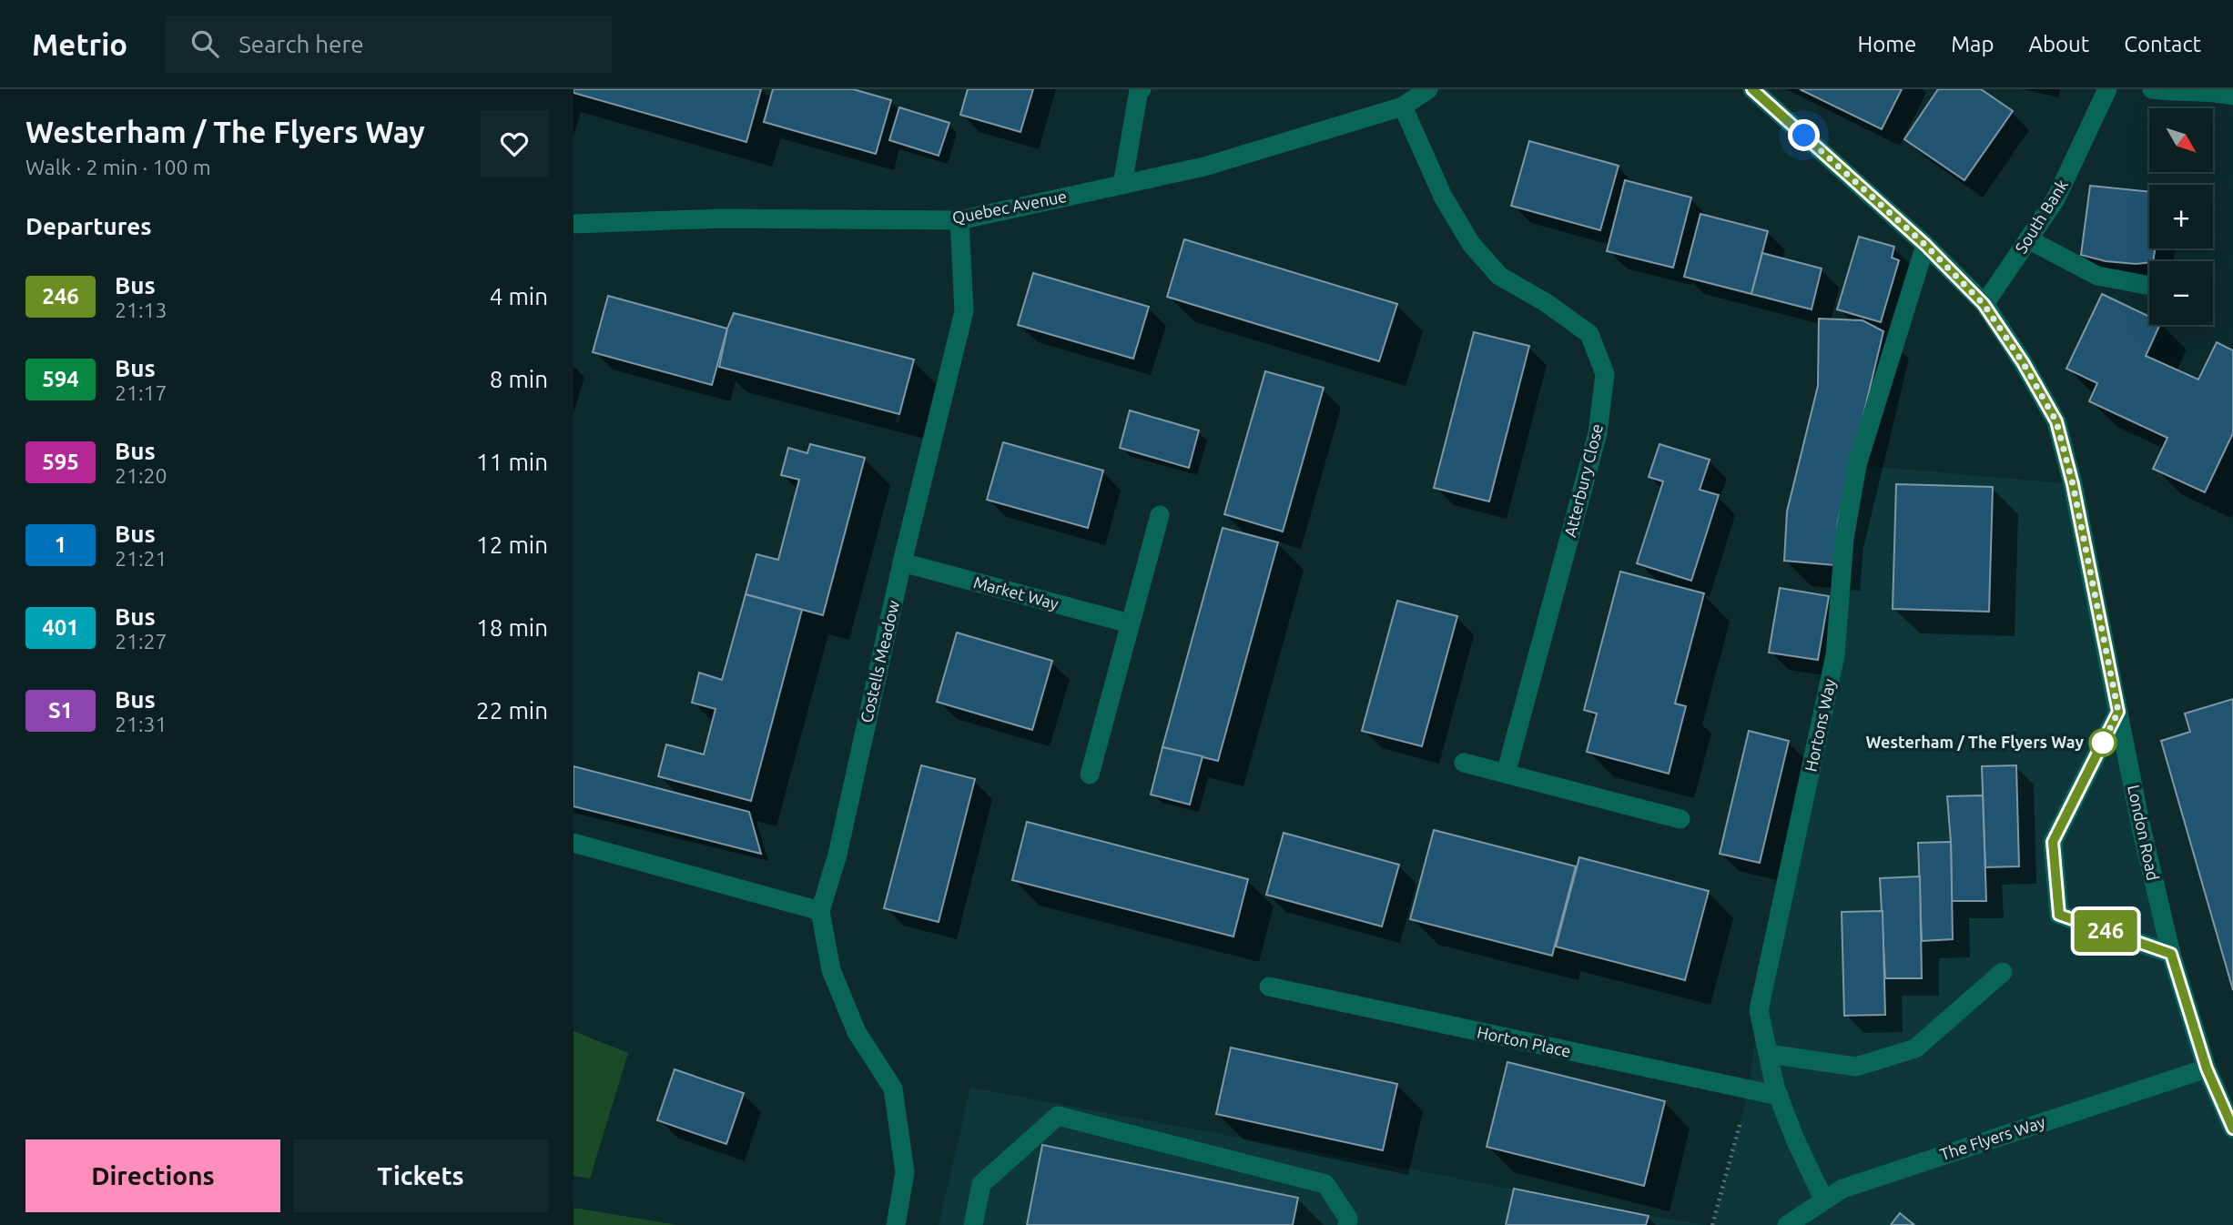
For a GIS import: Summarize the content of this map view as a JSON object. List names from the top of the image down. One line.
{"streets":{"street":["Quebec Avenue","South Bank","Atterbury Close","Market Way","Costells Meadow","Hortons Way","London Road","Horton Place","The Flyers Way"]},"crossings":[["Quebec Avenue","Atterbury Close"],["Quebec Avenue","Costells Meadow"],["South Bank","London Road"],["Market Way","Costells Meadow"],["Hortons Way","London Road"],["Hortons Way","Horton Place"],["Hortons Way","The Flyers Way"],["London Road","The Flyers Way"]],"places":["Westerham / The Flyers Way"],"lines":["bus line 246"],"north":"bottom right","page":{"header":"Metrio","search":"Search here","nav":["Home","Map","About","Contact"],"heading":[["Westerham / The Flyers Way","Walk · 2 min · 100 m"],"Departures"],"on_map":"246","map_buttons":["+","−"],"list":[{"mark":"246","name":"Bus","note":"21:13","value":"4 min"},{"mark":"594","name":"Bus","note":"21:17","value":"8 min"},{"mark":"595","name":"Bus","note":"21:20","value":"11 min"},{"mark":"1","name":"Bus","note":"21:21","value":"12 min"},{"mark":"401","name":"Bus","note":"21:27","value":"18 min"},{"mark":"S1","name":"Bus","note":"21:31","value":"22 min"}],"buttons":["Directions","Tickets"]}}
